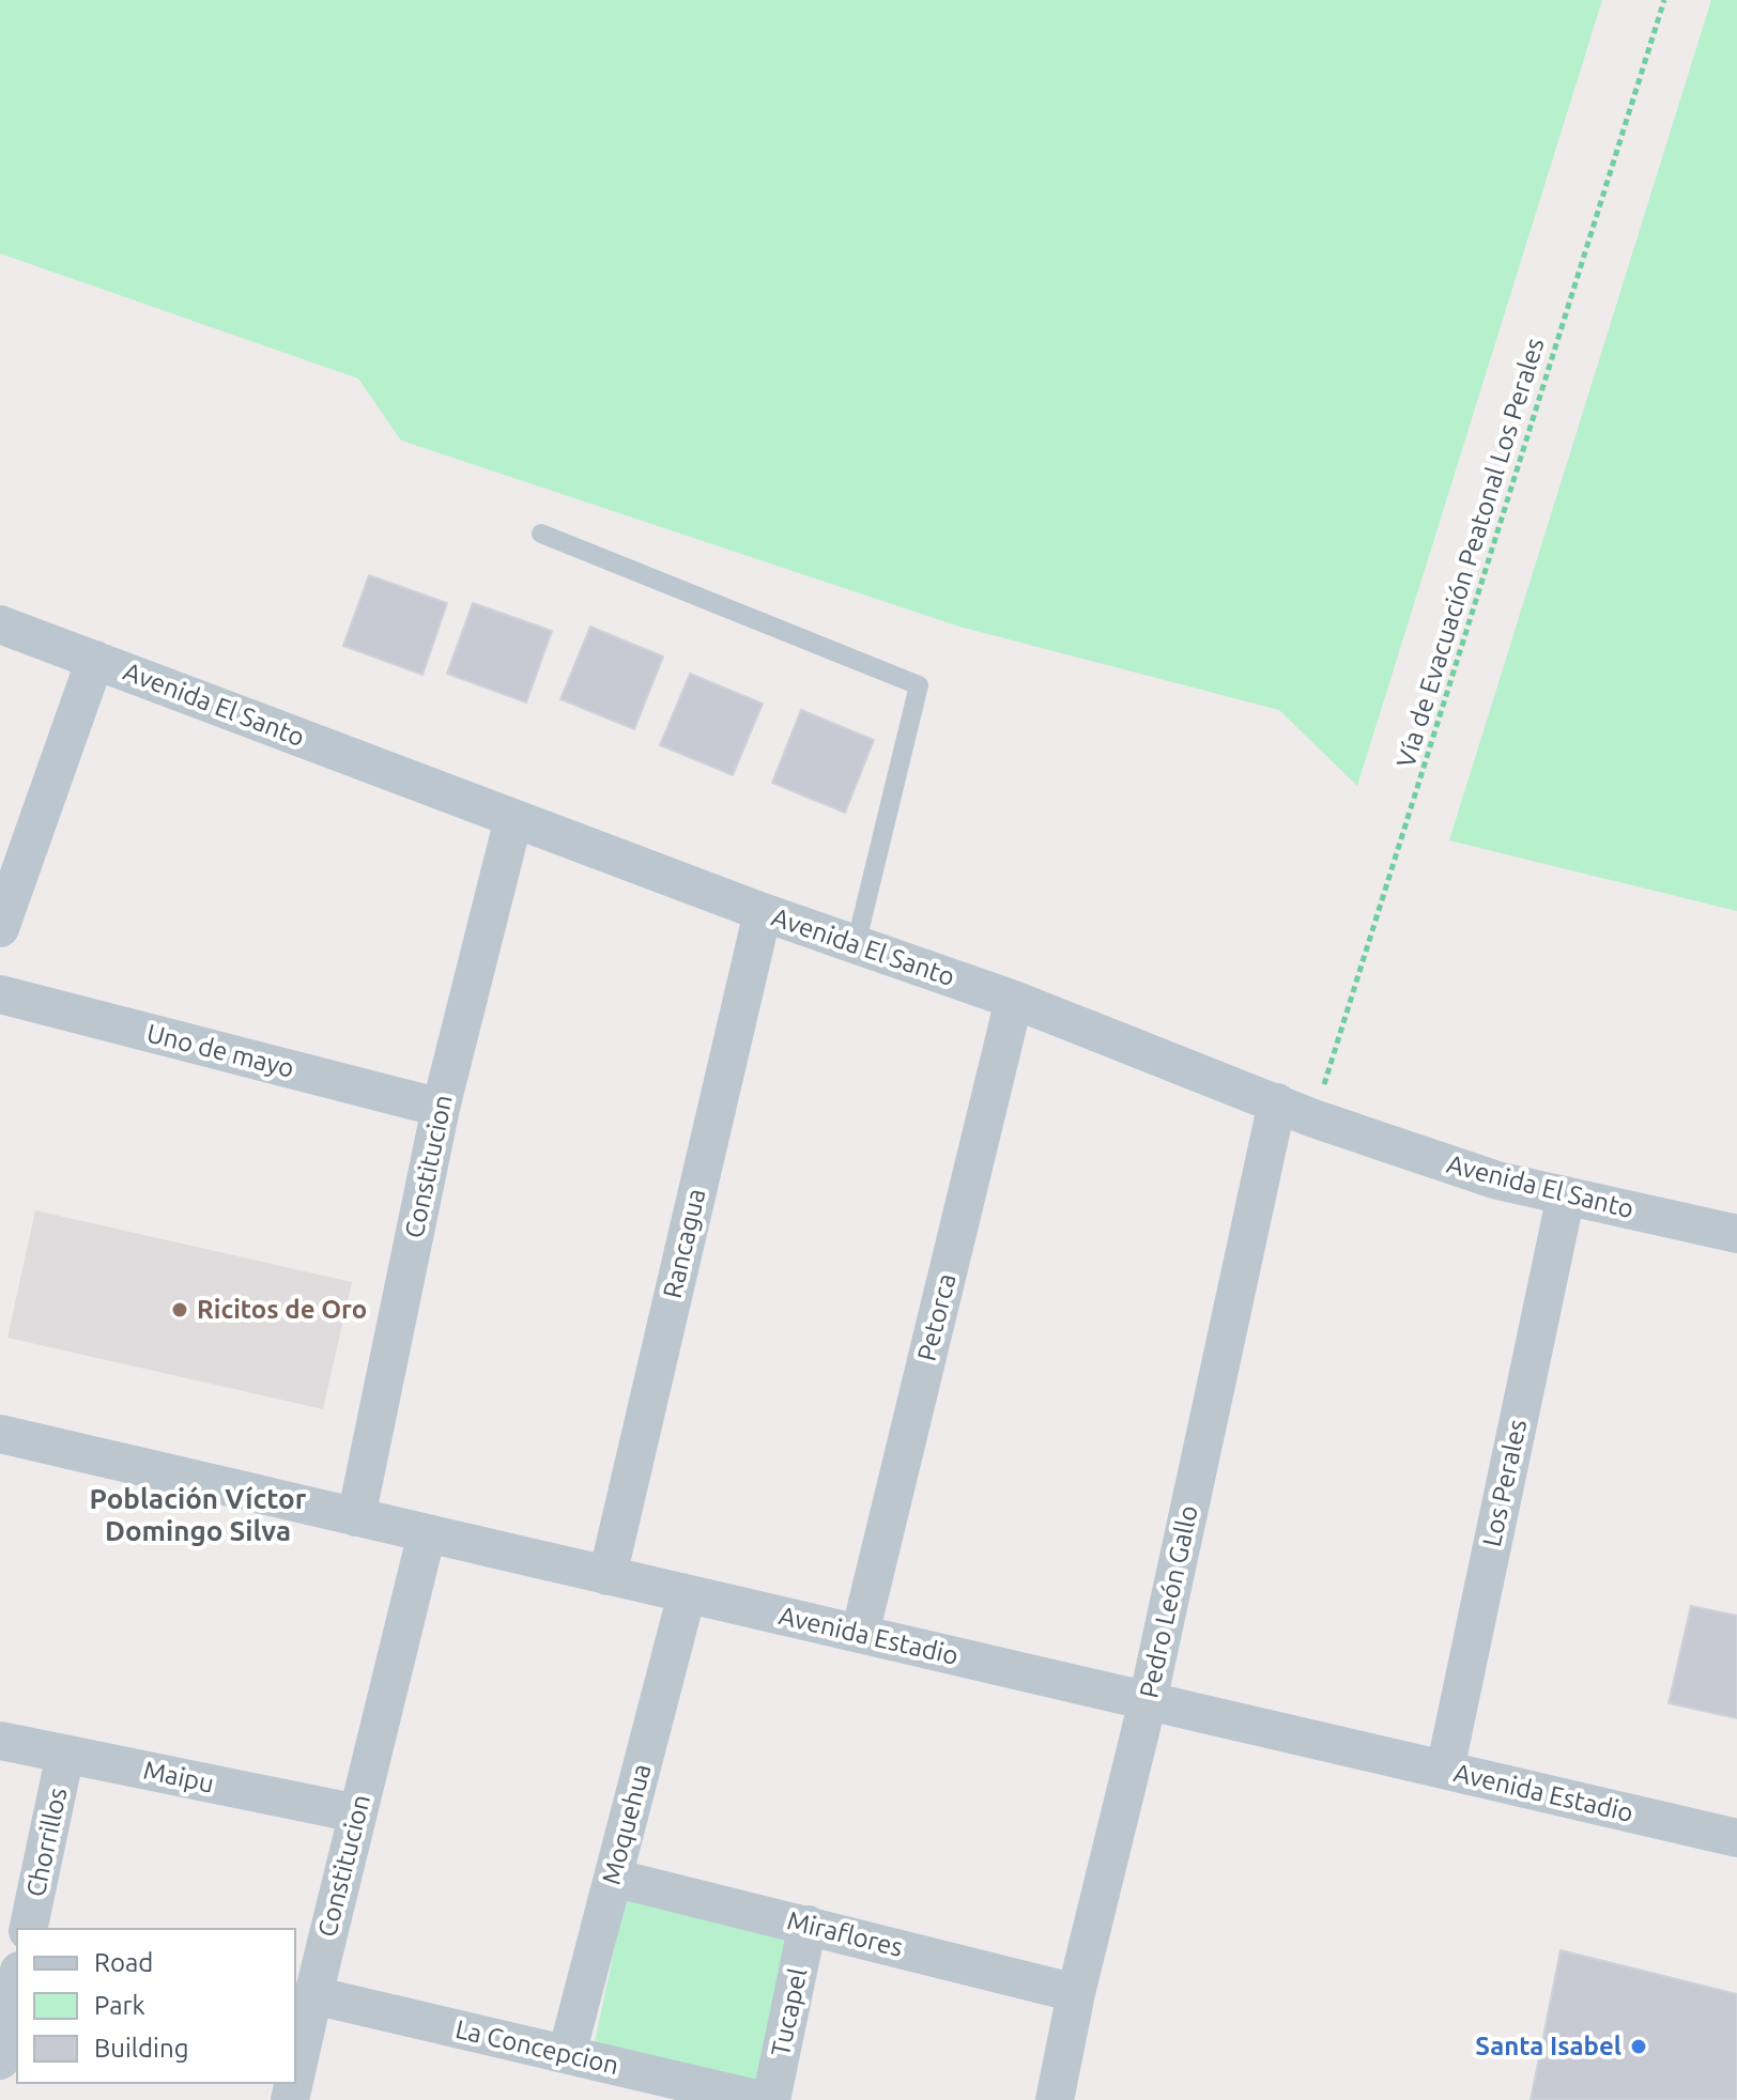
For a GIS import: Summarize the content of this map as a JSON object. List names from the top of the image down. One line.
{"streets":{"street":["Avenida El Santo","Uno de mayo","Constitucion","Rancagua","Petorca","Los Perales","Pedro León Gallo","Avenida Estadio","Maipu","Moquehua","Chorrillos","Miraflores","Tucapel","La Concepcion"],"path":["Vía de Evacuación Peatonal Los Perales"]},"crossings":[["Vía de Evacuación Peatonal Los Perales","Avenida El Santo"],["Avenida El Santo","Constitucion"],["Avenida El Santo","Rancagua"],["Avenida El Santo","Petorca"],["Avenida El Santo","Los Perales"],["Avenida El Santo","Pedro León Gallo"],["Uno de mayo","Constitucion"],["Constitucion","Avenida Estadio"],["Constitucion","Maipu"],["Constitucion","La Concepcion"],["Rancagua","Avenida Estadio"],["Petorca","Avenida Estadio"],["Los Perales","Avenida Estadio"],["Pedro León Gallo","Avenida Estadio"],["Pedro León Gallo","Miraflores"],["Avenida Estadio","Moquehua"],["Maipu","Chorrillos"],["Moquehua","Miraflores"],["Moquehua","La Concepcion"],["Miraflores","Tucapel"]],"districts":["Población Víctor Domingo Silva"],"places":["Ricitos de Oro","Santa Isabel"],"legend":["Road","Park","Building"]}
